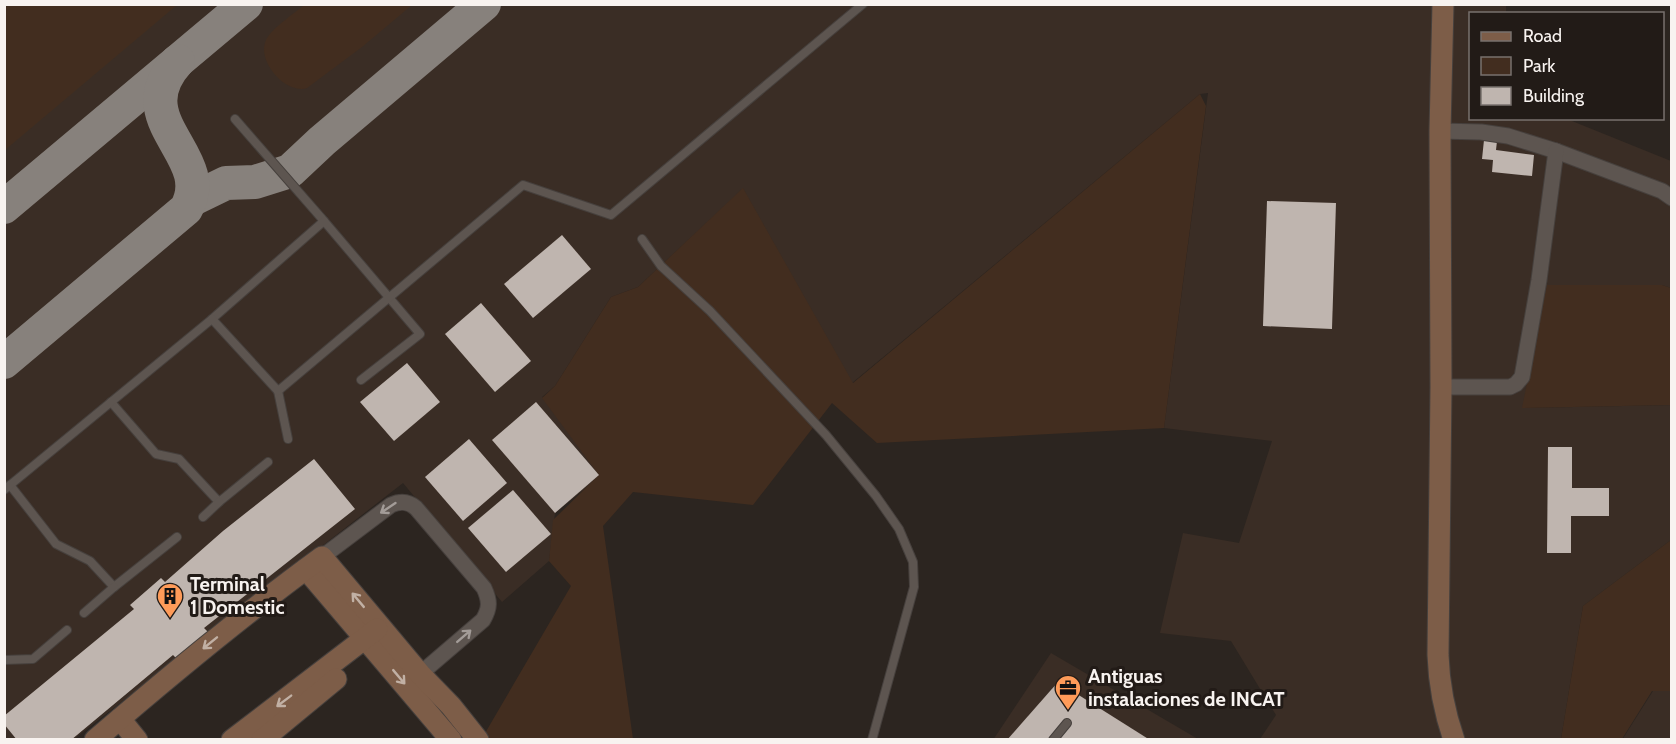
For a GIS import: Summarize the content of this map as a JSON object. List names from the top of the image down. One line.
{"places":{"building":["Terminal 1 Domestic"],"office":["Antiguas instalaciones de INCAT"]},"legend":["Road","Park","Building"]}
